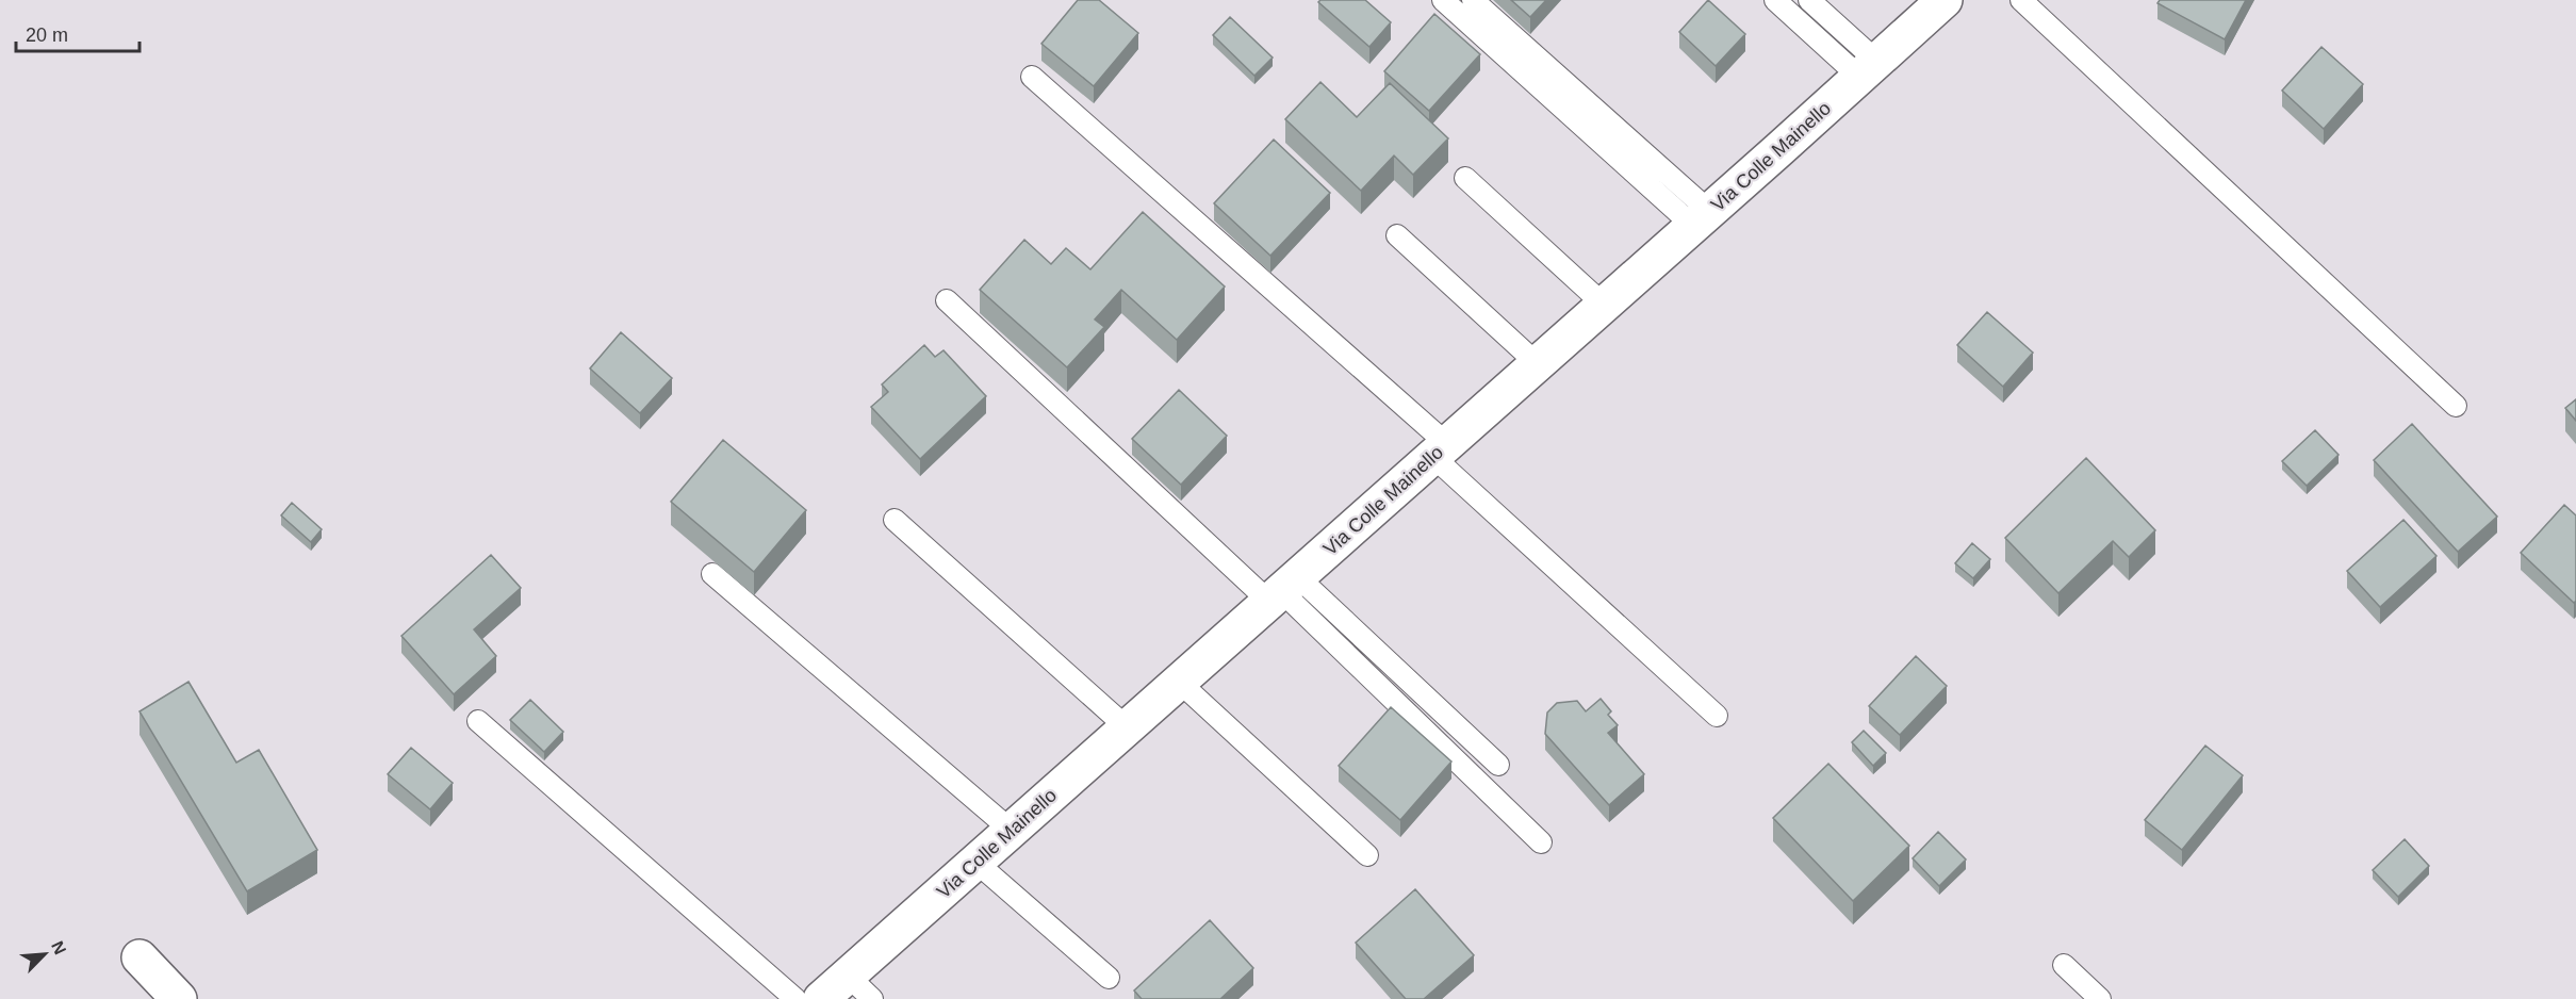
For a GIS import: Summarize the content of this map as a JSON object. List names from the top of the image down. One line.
{"streets":{"street":["Via Colle Mainello"]},"scale_bar":"20 m","north":"top right"}
